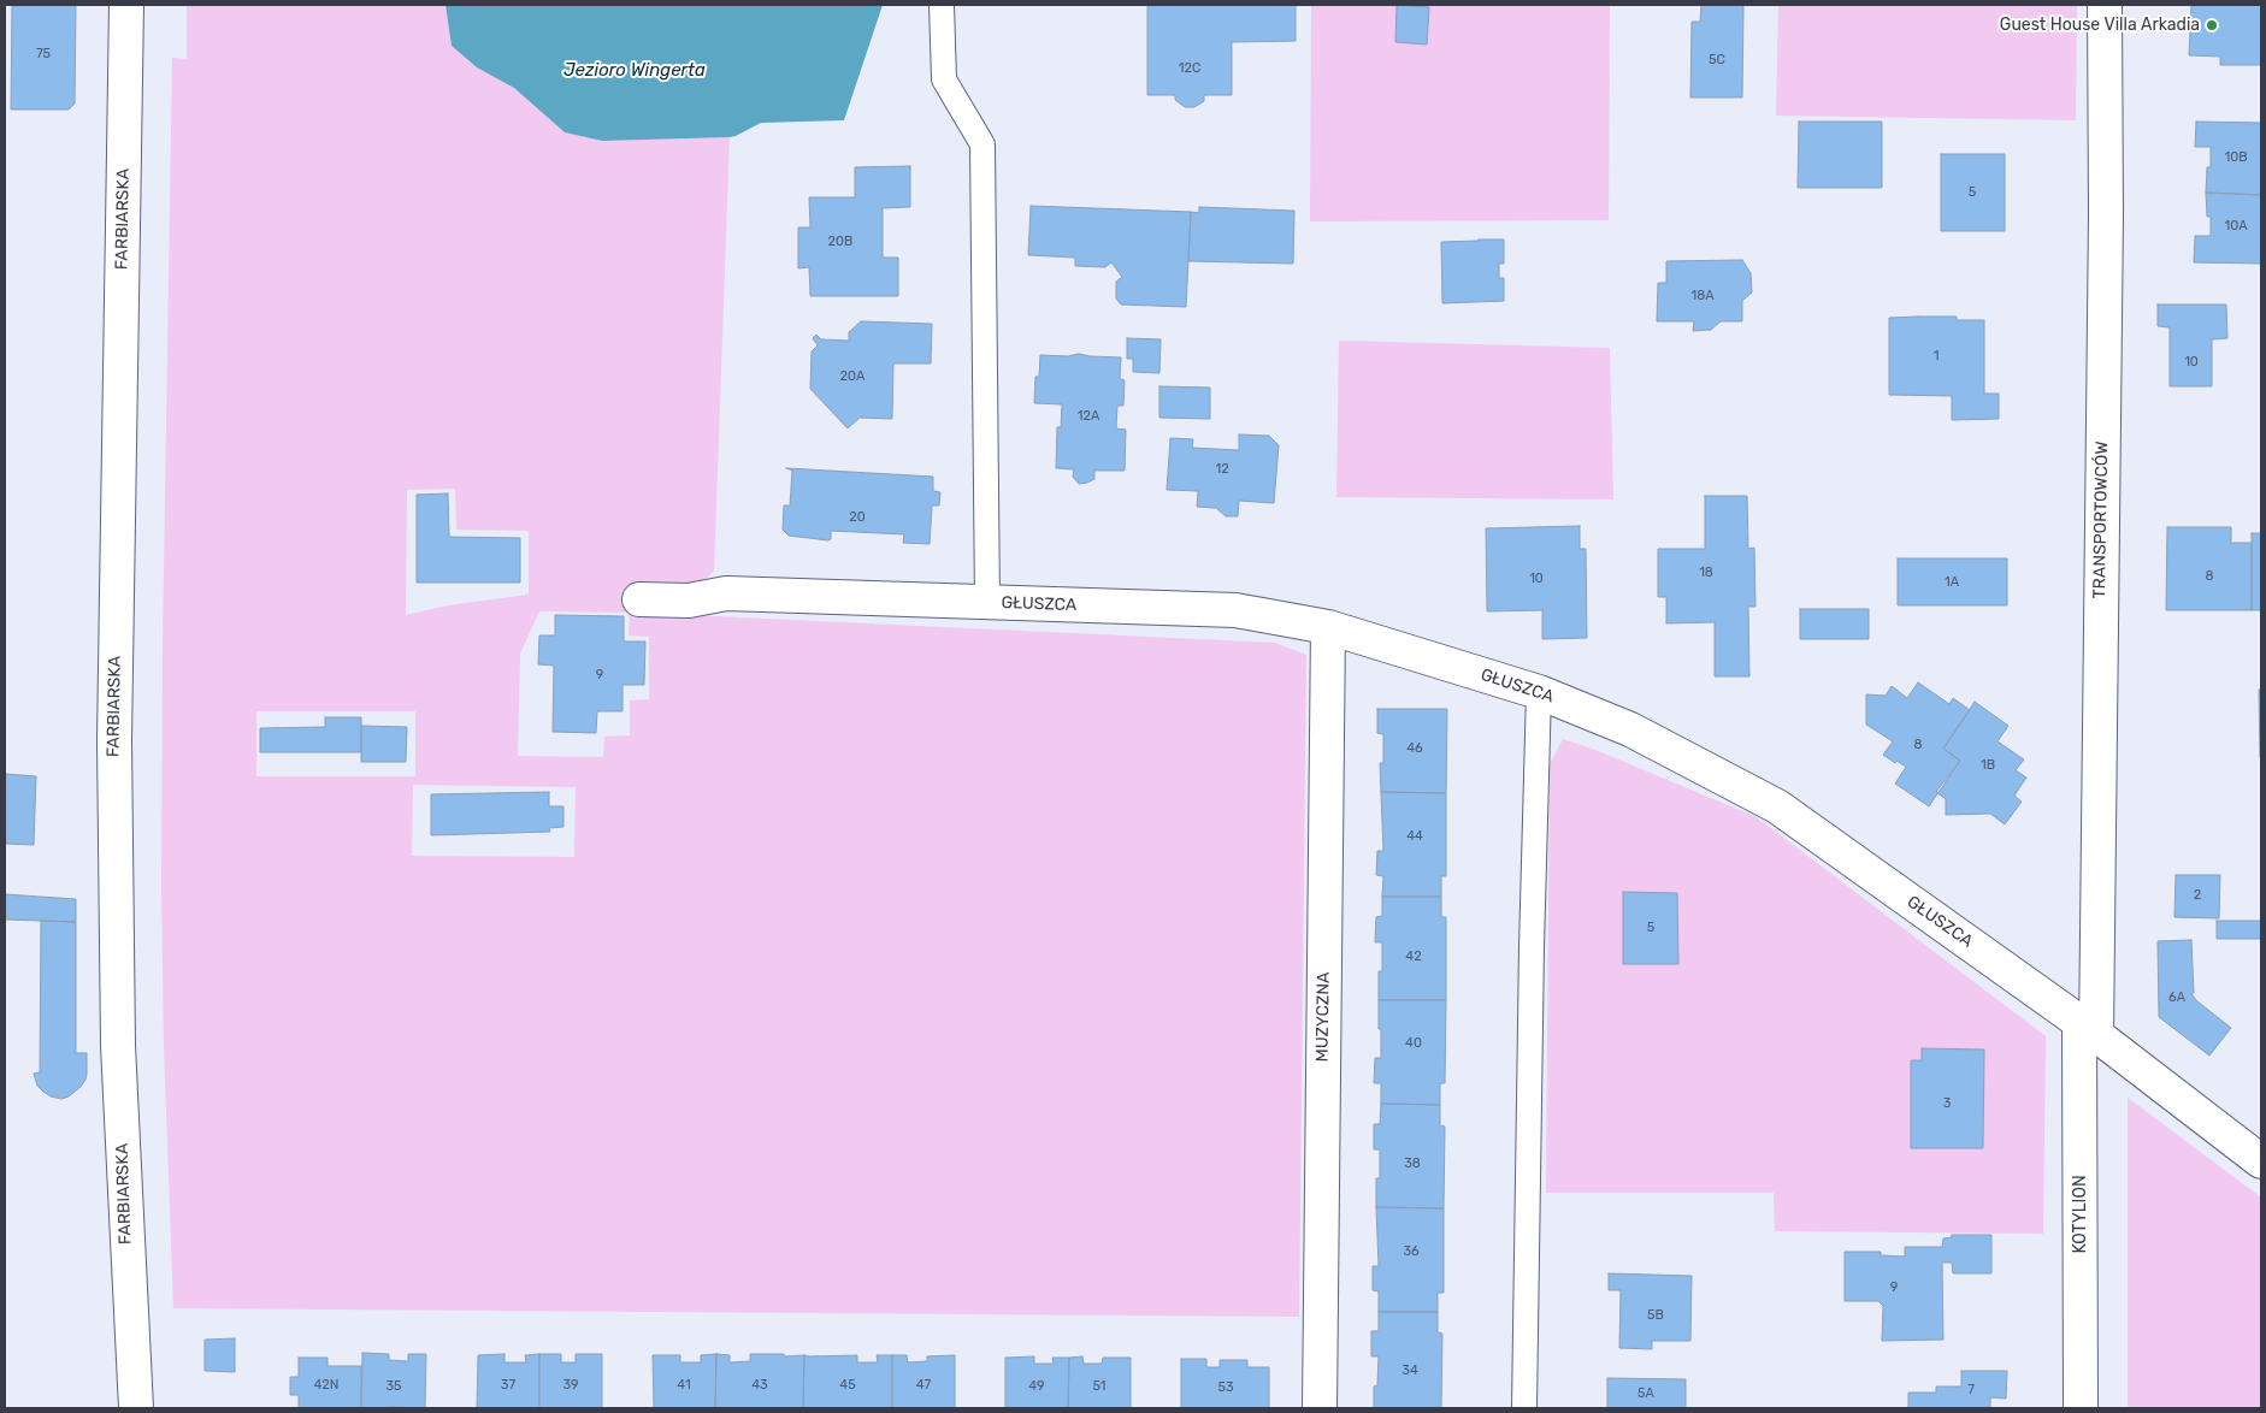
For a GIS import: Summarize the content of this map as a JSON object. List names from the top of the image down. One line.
{"streets":{"street":["FARBIARSKA","TRANSPORTOWCÓW","GŁUSZCA","MUZYCZNA","KOTYLION"]},"crossings":[["TRANSPORTOWCÓW","GŁUSZCA"],["TRANSPORTOWCÓW","KOTYLION"],["GŁUSZCA","MUZYCZNA"],["GŁUSZCA","KOTYLION"]],"water":["Jezioro Wingerta"],"places":["Guest House Villa Arkadia"],"house_numbers":["75","5C","12C","10B","5","10A","20B","18A","1","10","20A","12A","12","20","18","8","10","1A","9","8","46","1B","44","2","5","42","6A","40","3","38","36","9","5B","34","42N","37","39","41","43","45","47","35","49","51","53","7","5A"]}
